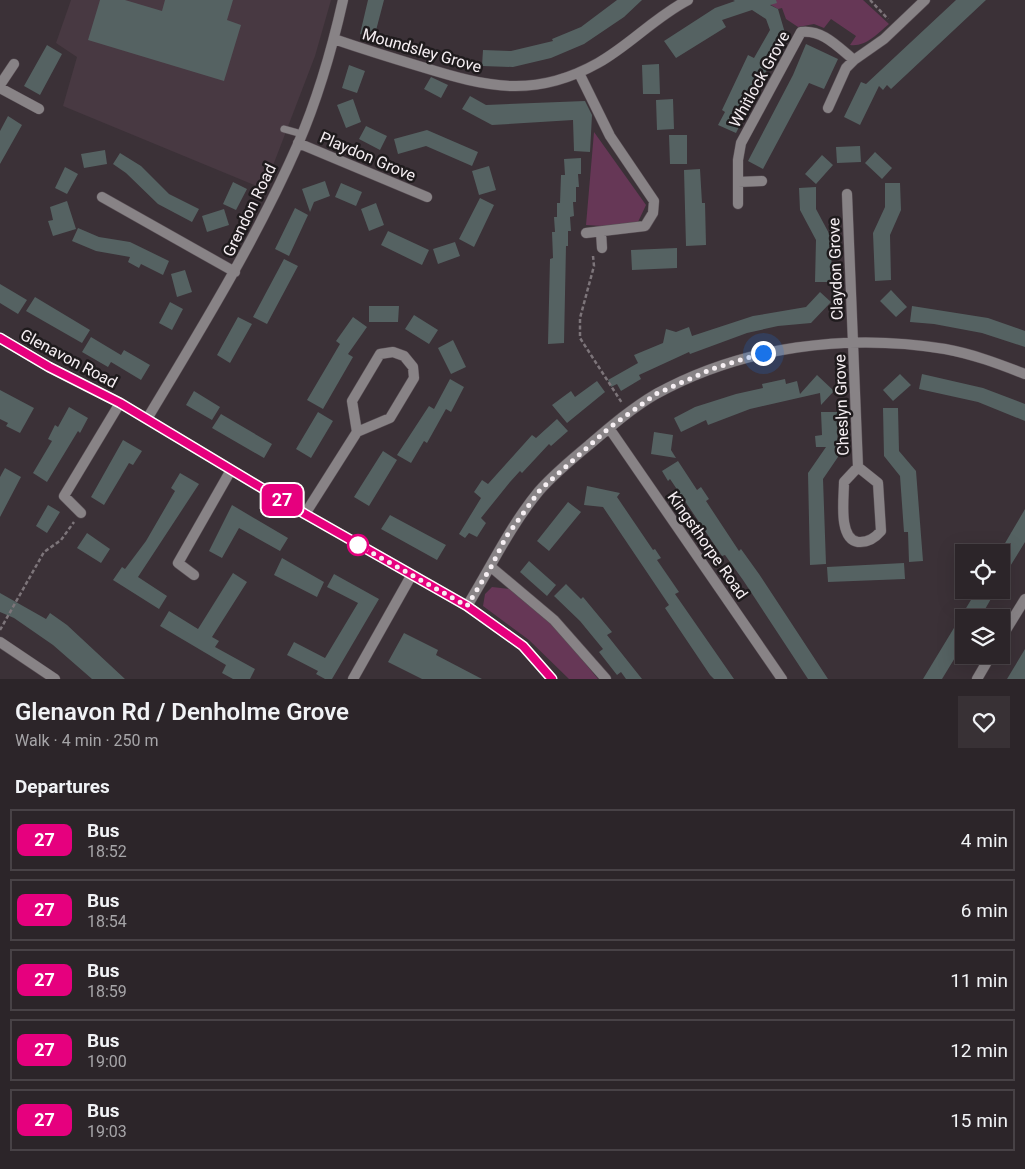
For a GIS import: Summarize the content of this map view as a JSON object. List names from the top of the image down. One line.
{"streets":{"street":["Moundsley Grove","Whitlock Grove","Playdon Grove","Grendon Road","Claydon Grove","Glenavon Road","Cheslyn Grove","Kingsthorpe Road"]},"crossings":[["Moundsley Grove","Grendon Road"],["Playdon Grove","Grendon Road"],["Grendon Road","Glenavon Road"],["Claydon Grove","Cheslyn Grove"]],"lines":["bus line 27"],"page":{"on_map":"27","heading":[["Glenavon Rd / Denholme Grove","Walk · 4 min · 250 m"],"Departures"],"list":[{"mark":"27","name":"Bus","note":"18:52","value":"4 min"},{"mark":"27","name":"Bus","note":"18:54","value":"6 min"},{"mark":"27","name":"Bus","note":"18:59","value":"11 min"},{"mark":"27","name":"Bus","note":"19:00","value":"12 min"},{"mark":"27","name":"Bus","note":"19:03","value":"15 min"}]}}
